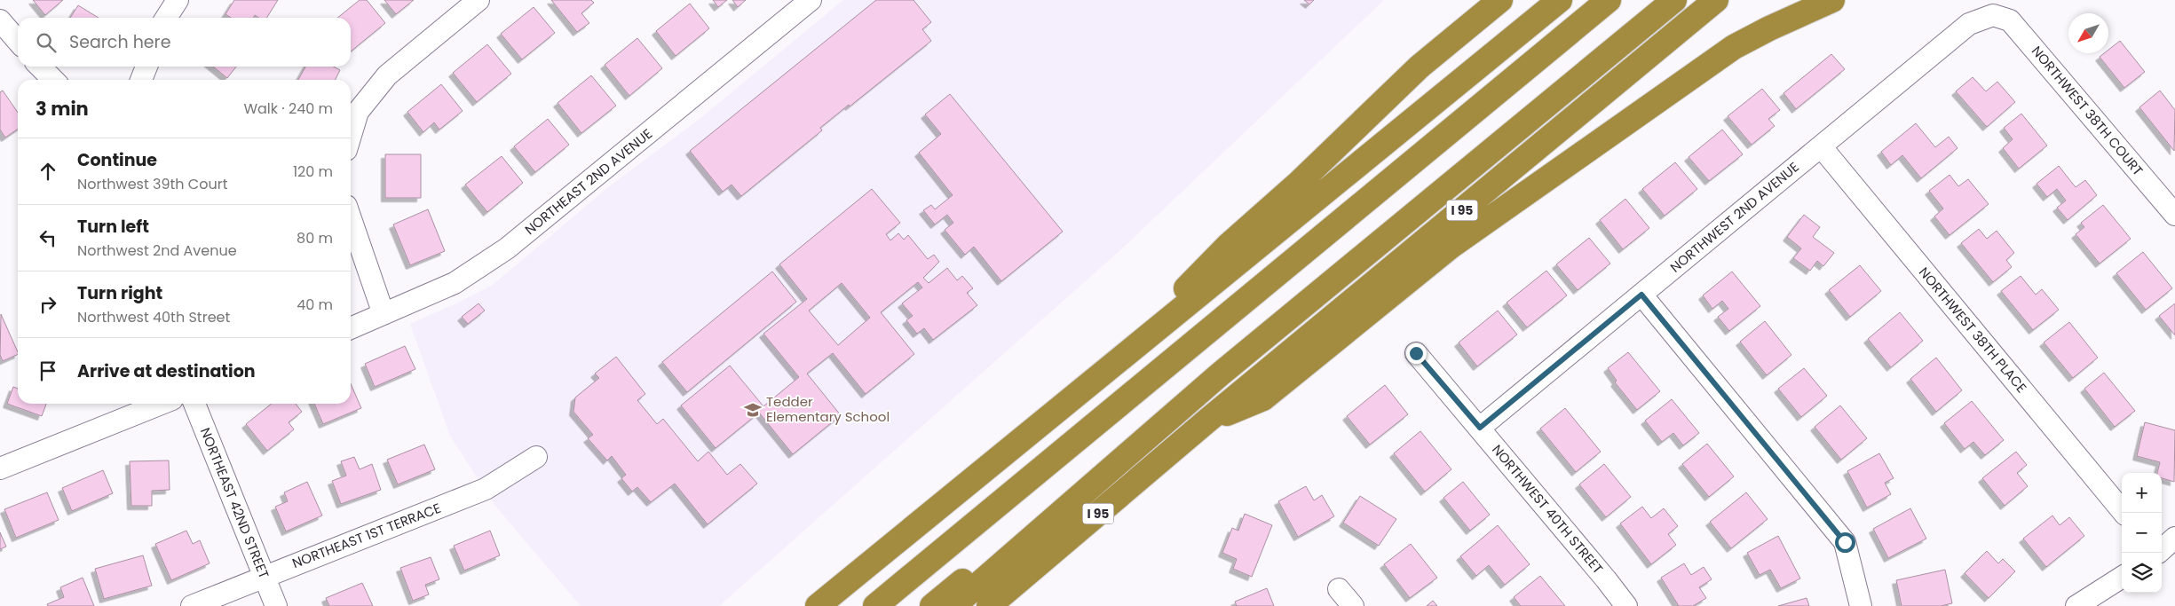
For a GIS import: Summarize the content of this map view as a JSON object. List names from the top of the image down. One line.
{"streets":{"highway":["I 95"],"street":["NORTHWEST 38TH COURT","NORTHEAST 2ND AVENUE","NORTHWEST 2ND AVENUE","NORTHWEST 38TH PLACE","NORTHEAST 42ND STREET","NORTHWEST 40TH STREET","NORTHEAST 1ST TERRACE"]},"crossings":[["NORTHWEST 38TH COURT","NORTHWEST 2ND AVENUE"],["NORTHWEST 2ND AVENUE","NORTHWEST 38TH PLACE"],["NORTHWEST 2ND AVENUE","NORTHWEST 40TH STREET"],["NORTHEAST 42ND STREET","NORTHEAST 1ST TERRACE"]],"places":{"school or university":["Tedder Elementary School"]},"north":"bottom left","page":{"search":"Search here","heading":["3 min","Walk · 240 m"],"list":[["Continue","Northwest 39th Court","120 m"],["Turn left","Northwest 2nd Avenue","80 m"],["Turn right","Northwest 40th Street","40 m"],"Arrive at destination"],"map_buttons":["+","−"]}}
